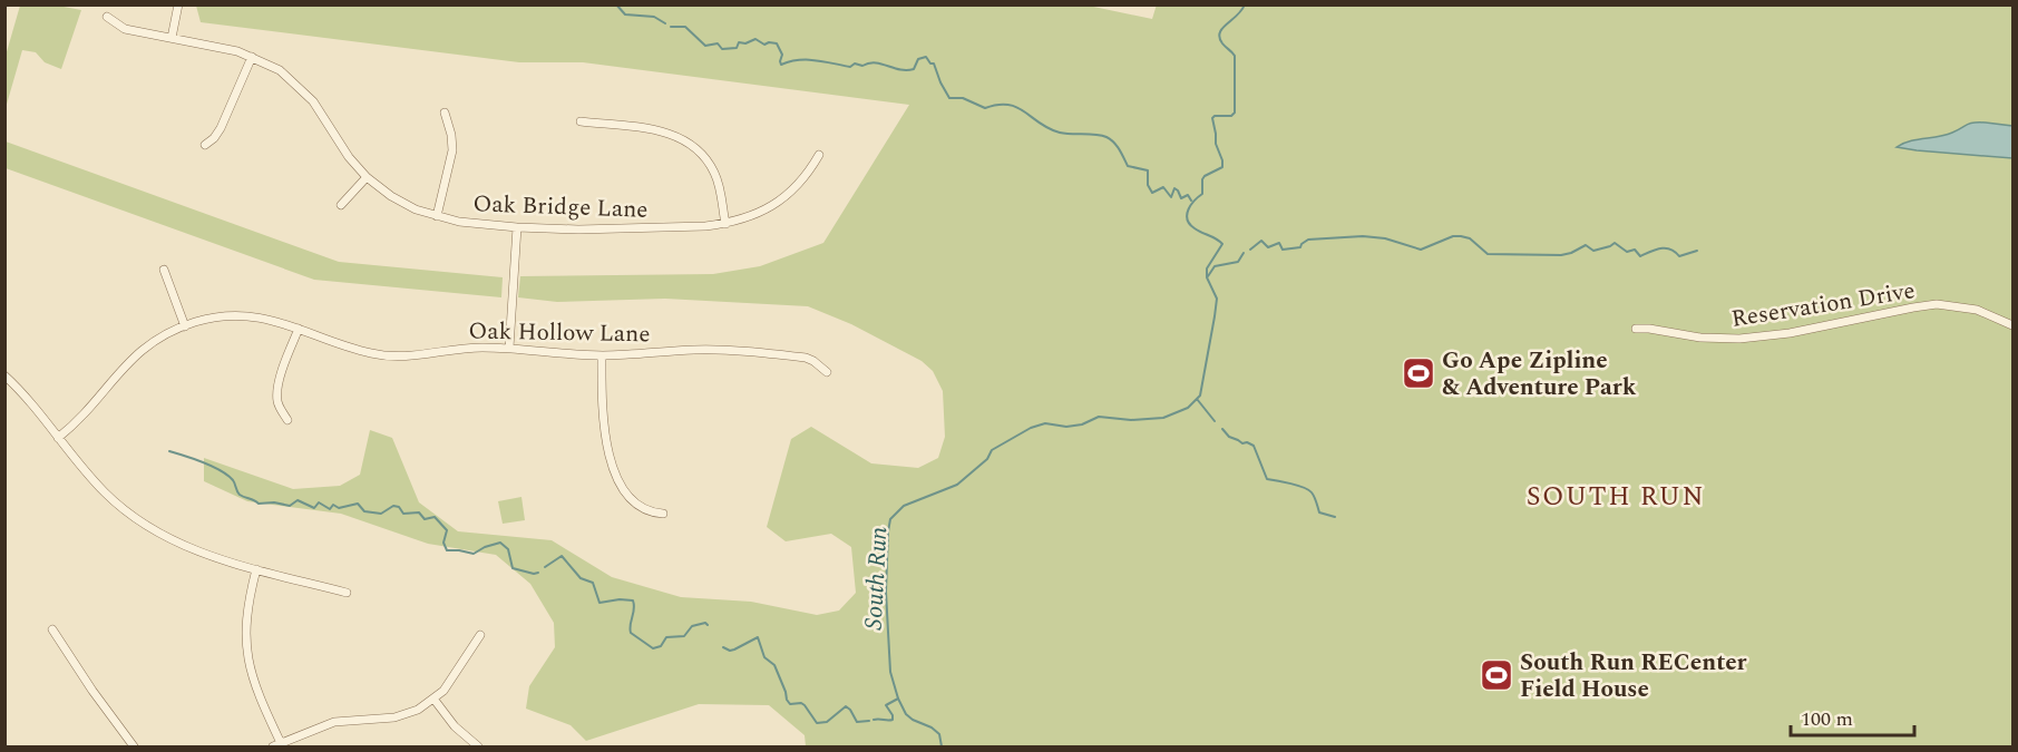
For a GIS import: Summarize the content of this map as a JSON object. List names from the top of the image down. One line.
{"streets":{"street":["Oak Bridge Lane","Reservation Drive","Oak Hollow Lane"]},"districts":["SOUTH RUN"],"water":["South Run"],"places":{"sports":["Go Ape Zipline & Adventure Park","South Run RECenter Field House"]},"scale_bar":"100 m"}
